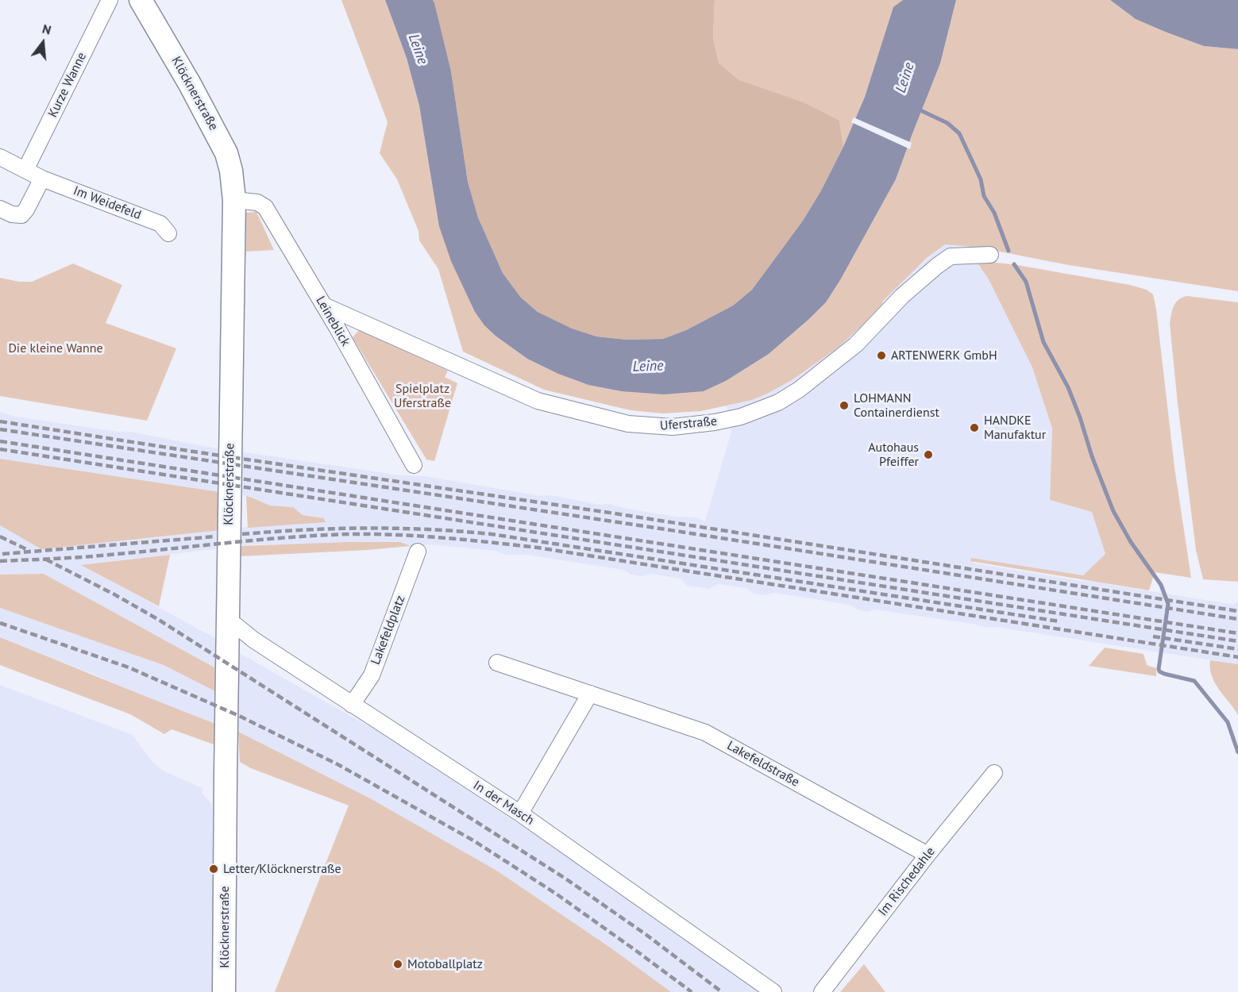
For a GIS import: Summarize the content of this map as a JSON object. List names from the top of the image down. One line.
{"streets":{"main road":["Klöcknerstraße"],"street":["Kurze Wanne","Im Weidefeld","Leineblick","Uferstraße","Lakefeldplatz","Lakefeldstraße","In der Masch","Im Rischedahle"]},"crossings":[["Kurze Wanne","Im Weidefeld"],["Klöcknerstraße","Leineblick"],["Klöcknerstraße","In der Masch"],["Leineblick","Uferstraße"],["Lakefeldplatz","In der Masch"],["Lakefeldstraße","Im Rischedahle"]],"water":["Leine"],"parks":["Die kleine Wanne","Spielplatz Uferstraße"],"places":["ARTENWERK GmbH","LOHMANN Containerdienst","HANDKE Manufaktur","Autohaus Pfeiffer","Letter/Klöcknerstraße","Motoballplatz"],"north":"top"}
